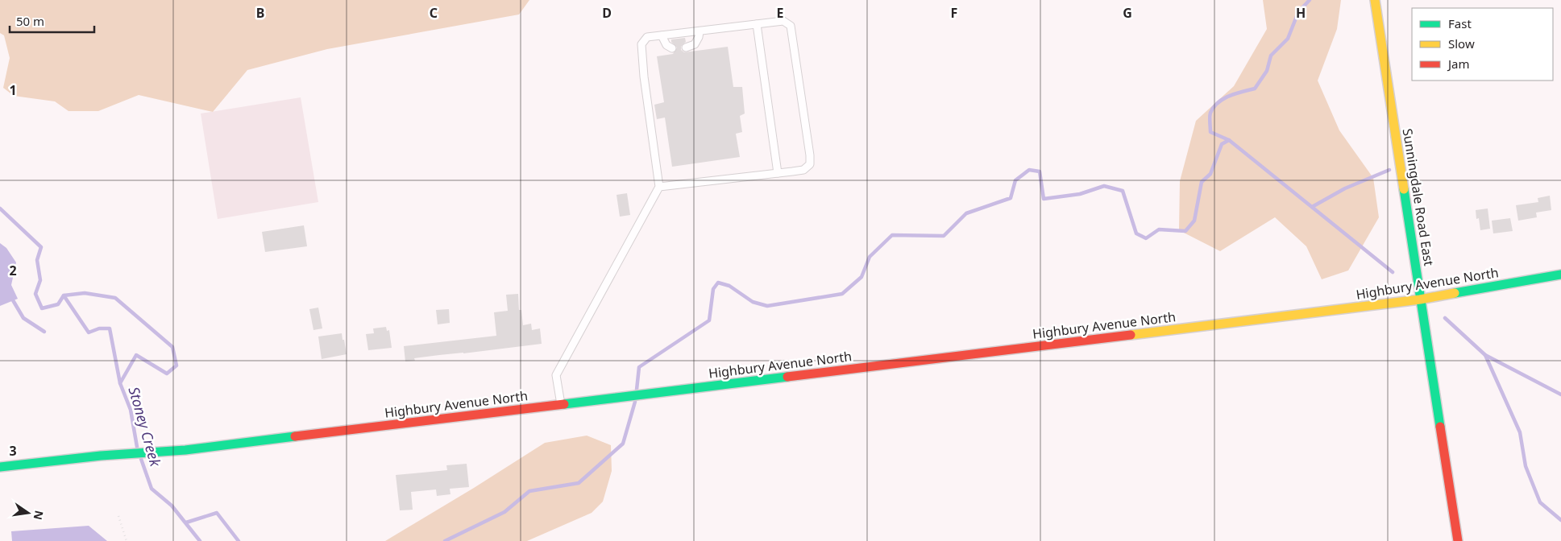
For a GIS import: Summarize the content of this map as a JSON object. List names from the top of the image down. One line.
{"streets":{"main road":["Sunningdale Road East","Highbury Avenue North"]},"crossings":[["Sunningdale Road East","Highbury Avenue North"]],"water":["Stoney Creek"],"legend":["Fast","Slow","Jam"],"scale_bar":"50 m","north":"right","grid":{"columns":["B","C","D","E","F","G","H"],"rows":["1","2","3"]}}
